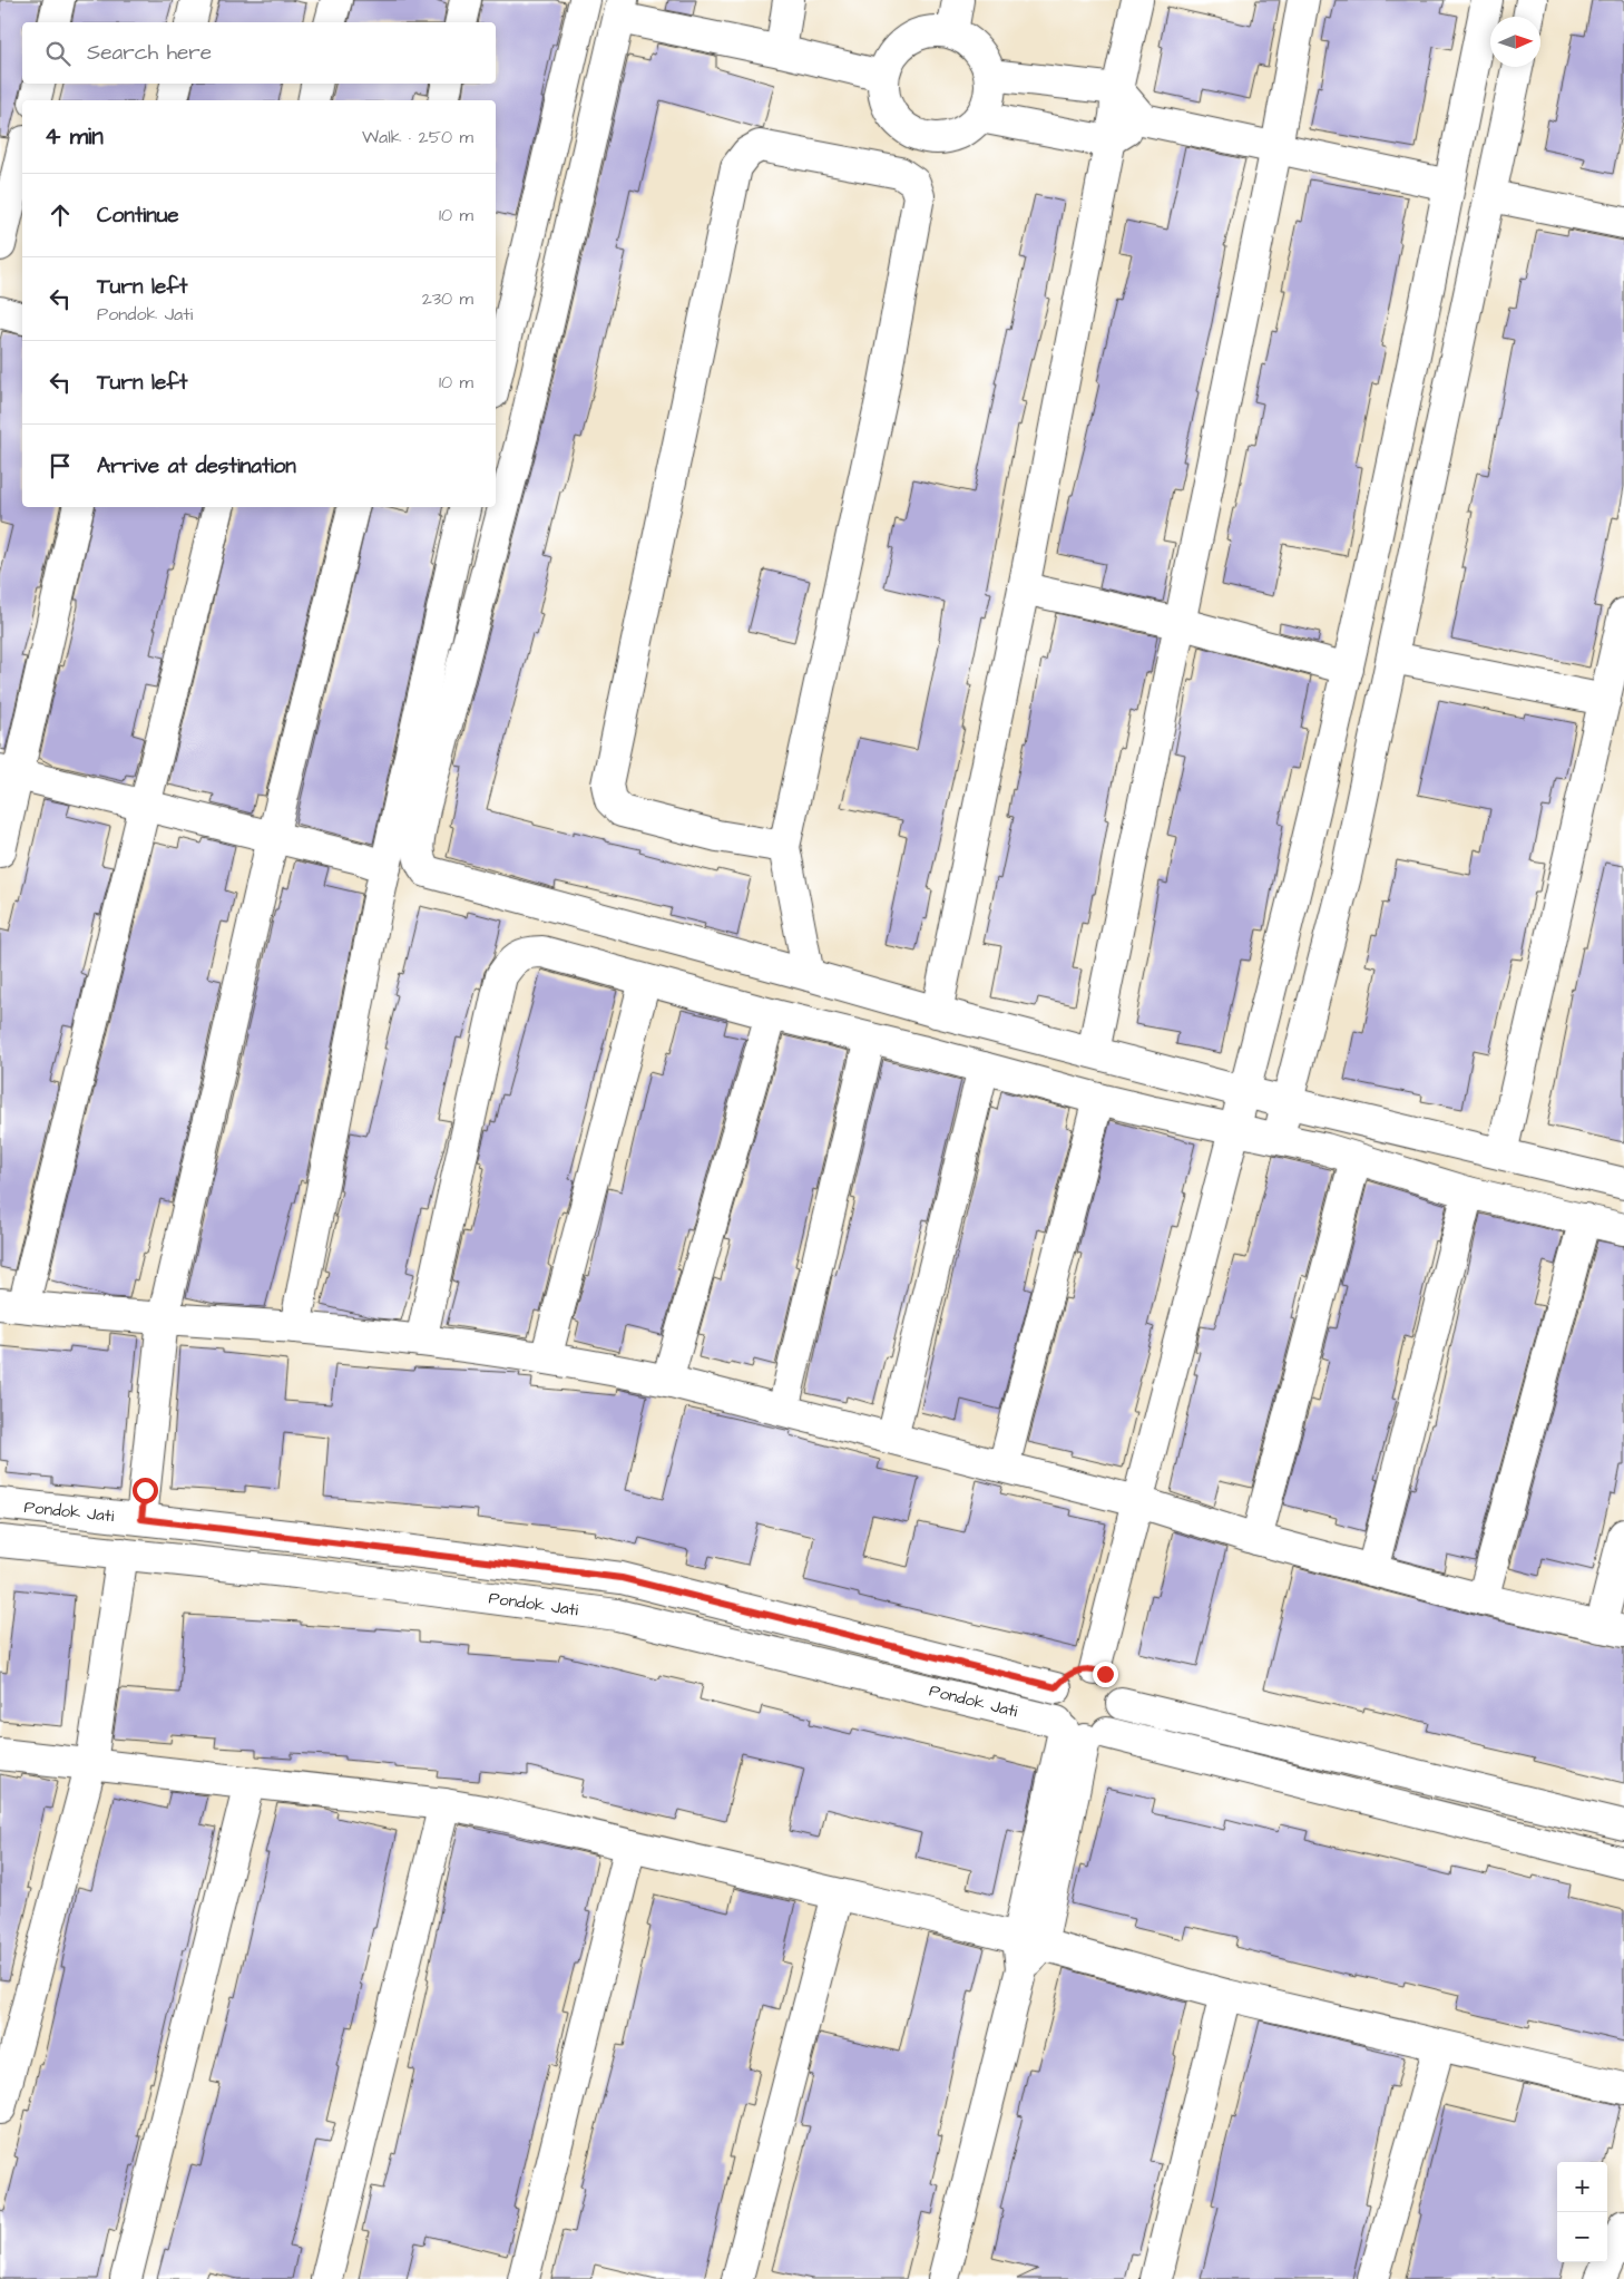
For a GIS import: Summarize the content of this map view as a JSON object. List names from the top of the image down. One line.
{"streets":{"street":["Pondok Jati"]},"north":"right","page":{"search":"Search here","heading":["4 min","Walk · 250 m"],"list":[["Continue","10 m"],["Turn left","Pondok Jati","230 m"],["Turn left","10 m"],"Arrive at destination"],"map_buttons":["+","−"]}}
